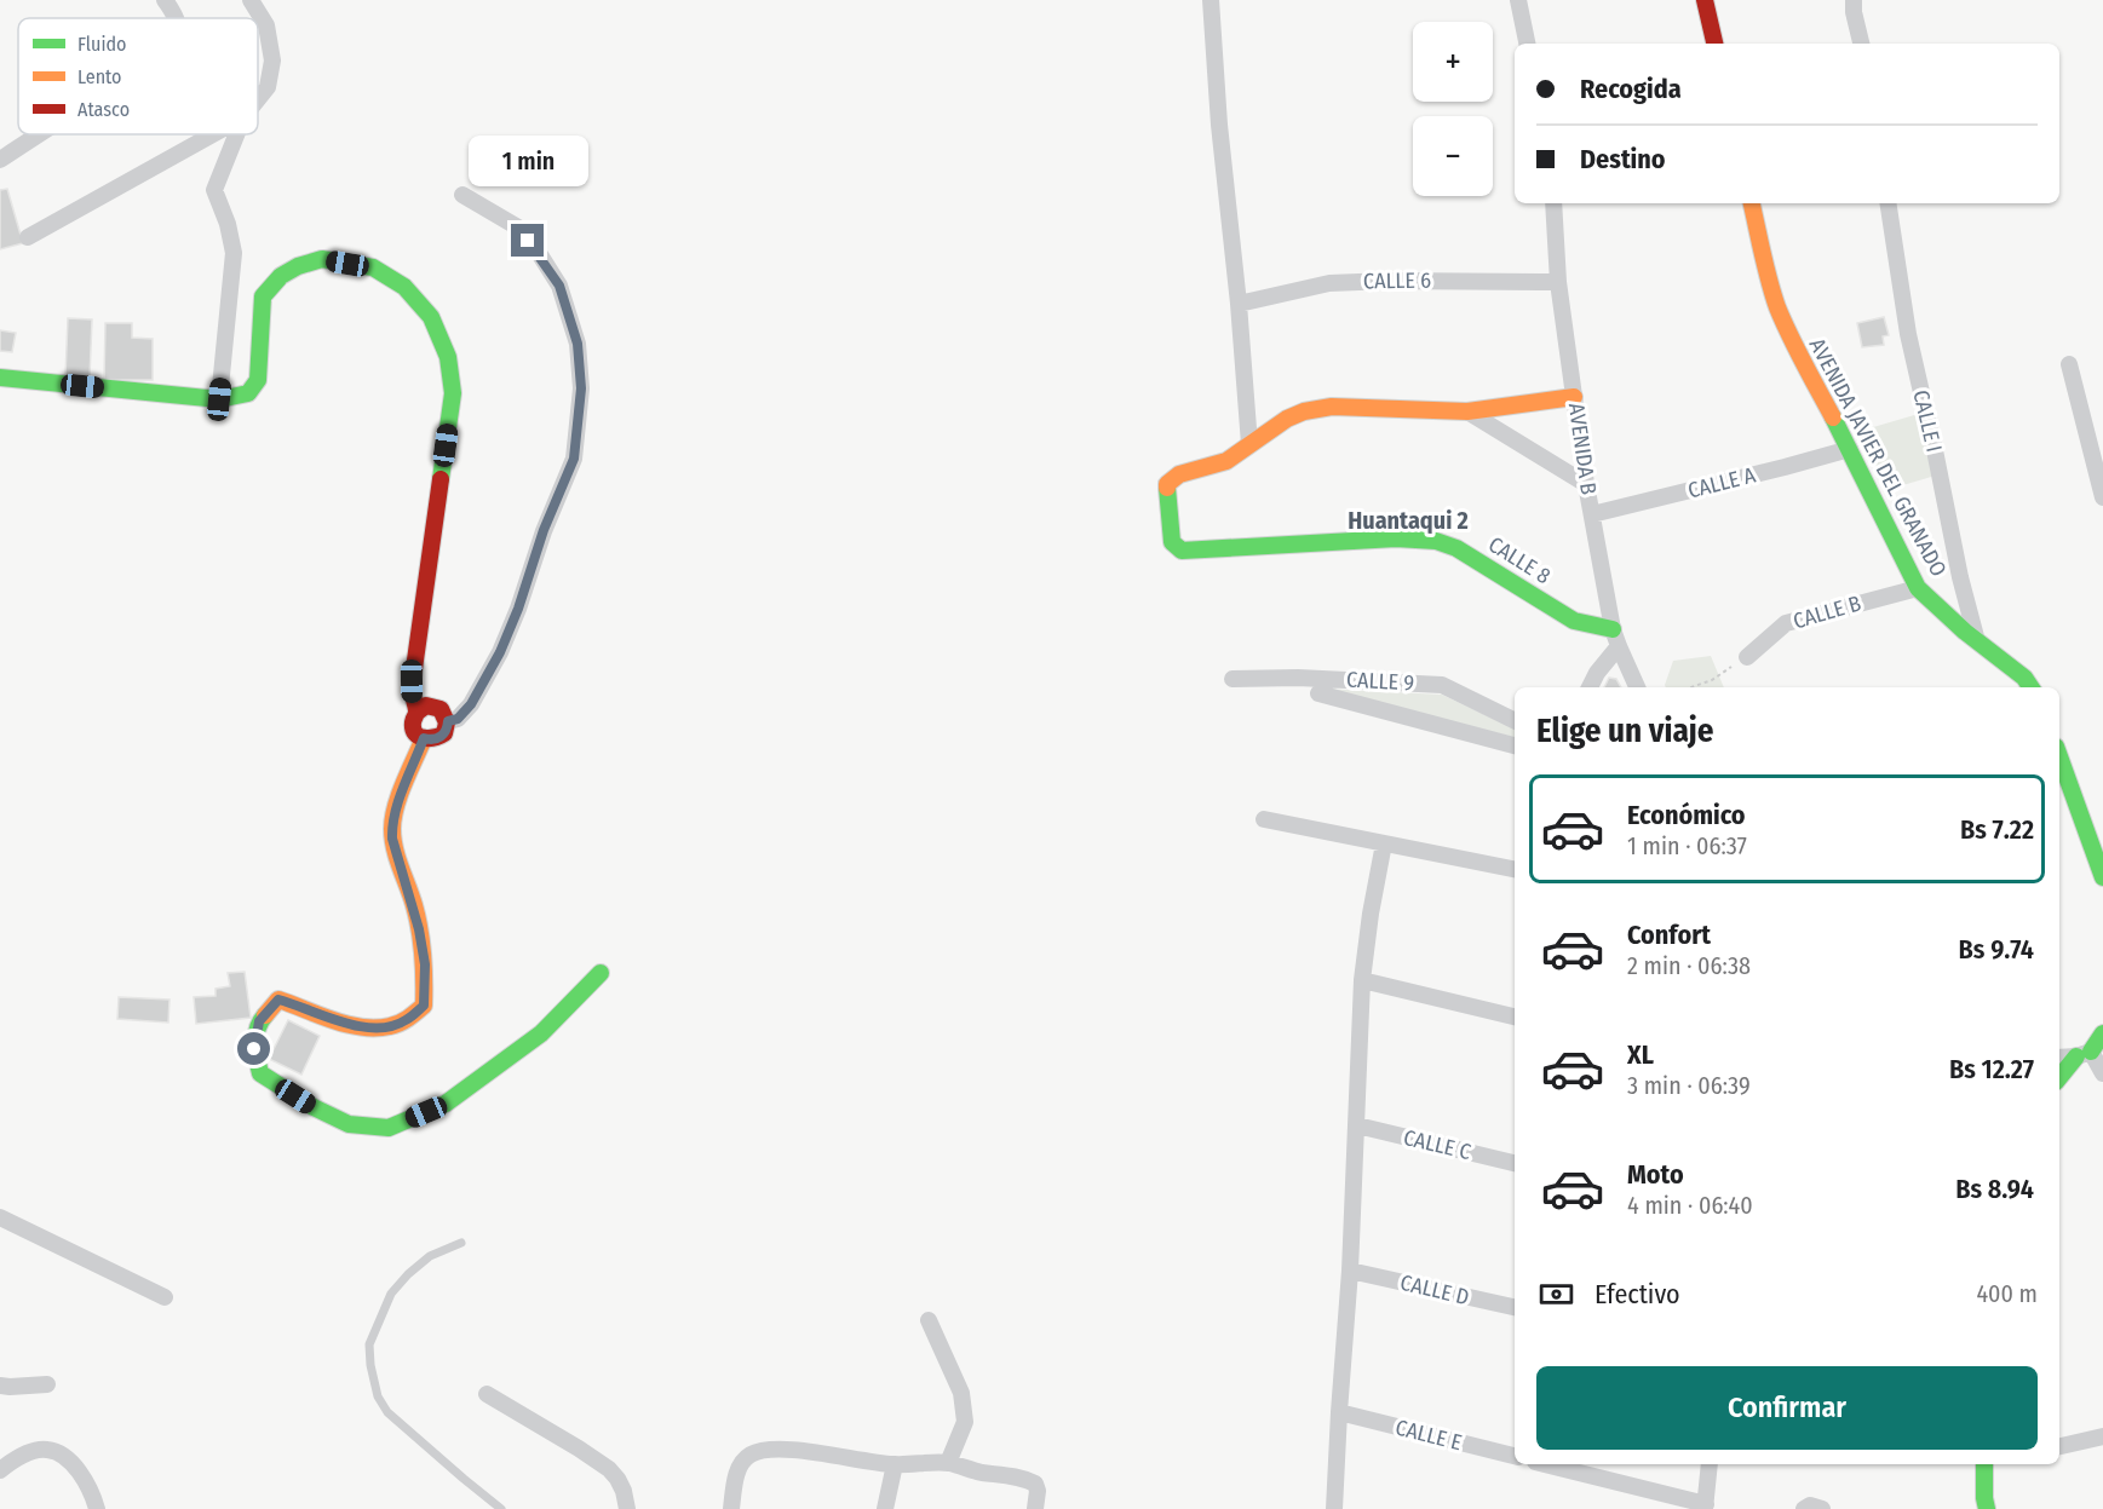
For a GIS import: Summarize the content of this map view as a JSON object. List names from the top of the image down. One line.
{"streets":{"street":["CALLE 6","CALLE I","AVENIDA B","AVENIDA JAVIER DEL GRANADO","CALLE A","CALLE 8","CALLE B","CALLE 9","CALLE C","CALLE D","CALLE E"]},"crossings":[["CALLE 6","AVENIDA B"],["CALLE I","AVENIDA JAVIER DEL GRANADO"],["AVENIDA B","CALLE A"],["AVENIDA B","CALLE 8"],["AVENIDA JAVIER DEL GRANADO","CALLE A"],["AVENIDA JAVIER DEL GRANADO","CALLE B"]],"districts":["Huantaqui 2"],"legend":["Fluido","Lento","Atasco"],"page":{"map_buttons":["+","−"],"banner":["Recogida","Destino"],"bubble":"1 min","heading":"Elige un viaje","list":[{"name":"Económico","note":"1 min · 06:37","value":"Bs 7.22"},{"name":"Confort","note":"2 min · 06:38","value":"Bs 9.74"},{"name":"XL","note":"3 min · 06:39","value":"Bs 12.27"},{"name":"Moto","note":"4 min · 06:40","value":"Bs 8.94"}],"pay":["Efectivo","400 m"],"buttons":"Confirmar"}}
